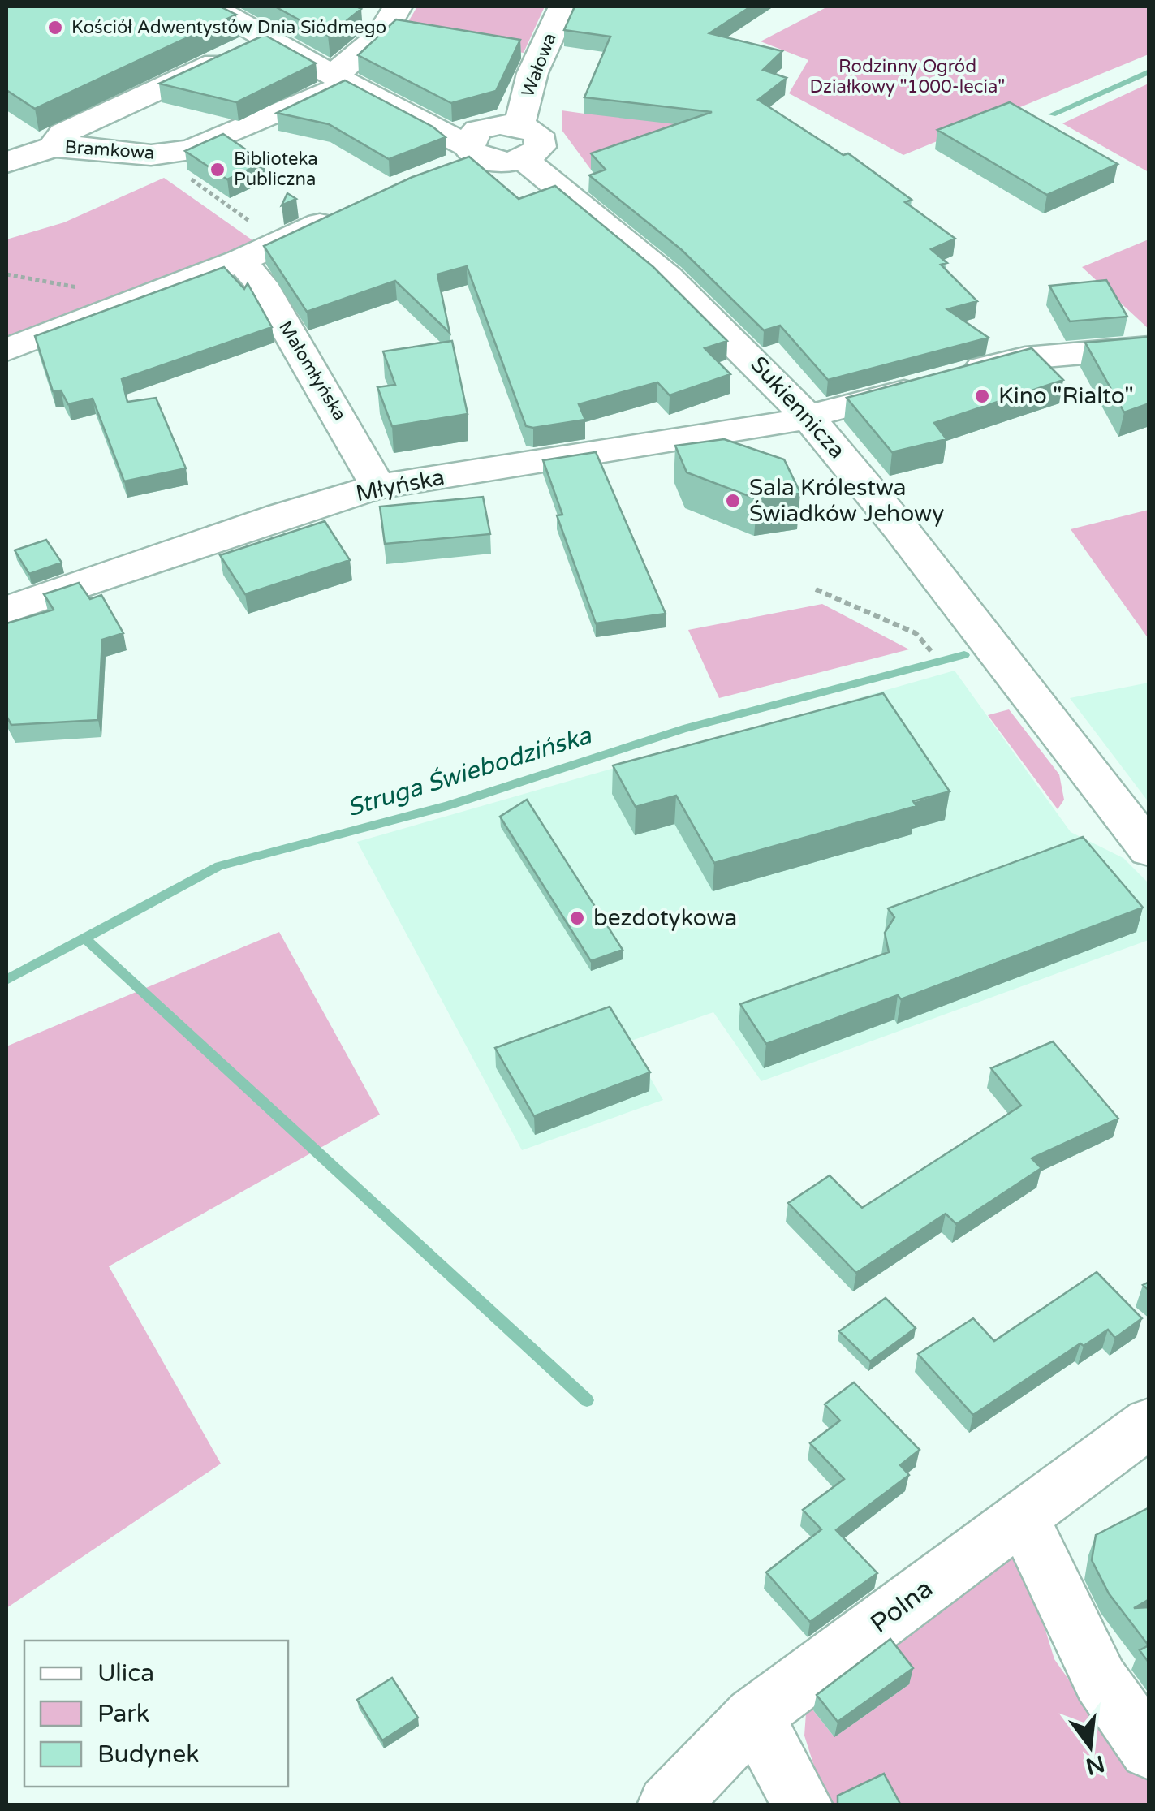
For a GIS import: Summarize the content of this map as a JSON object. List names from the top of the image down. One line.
{"streets":{"street":["Wałowa","Bramkowa","Małomłyńska","Sukiennicza","Młyńska","Polna"]},"crossings":[["Małomłyńska","Młyńska"],["Sukiennicza","Młyńska"]],"water":["Struga Świebodzińska"],"parks":["Rodzinny Ogród Działkowy \"1000-lecia\""],"places":["Kościół Adwentystów Dnia Siódmego","Biblioteka Publiczna","Kino \"Rialto\"","Sala Królestwa Świadków Jehowy","bezdotykowa"],"legend":["Ulica","Park","Budynek"],"north":"bottom"}
